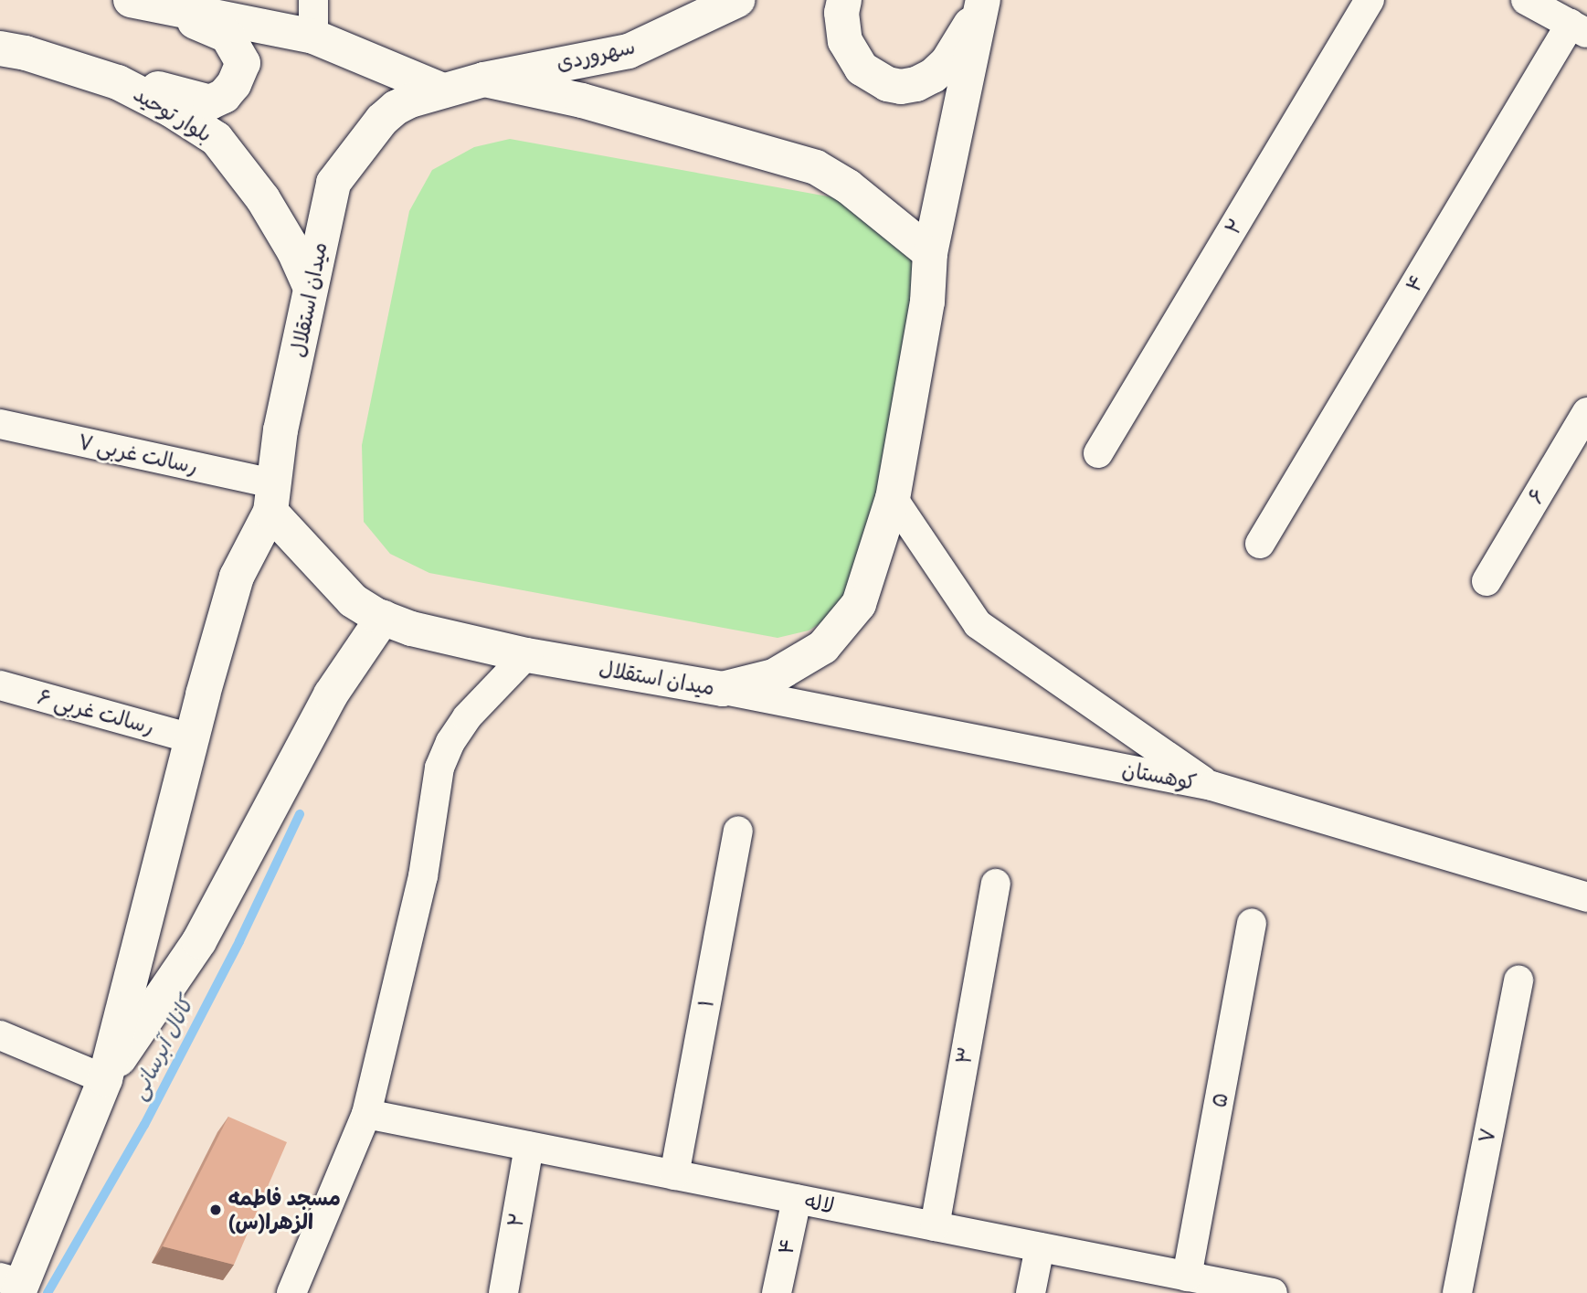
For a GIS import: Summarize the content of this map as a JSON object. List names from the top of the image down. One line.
{"streets":{"main road":["سهروردی","بلوار توحید","میدان استقلال"],"street":["۲","۴","رسالت غربی ۷","۶","رسالت غربی ۶","کوهستان","۱","۳","۵","۷","لاله"]},"crossings":[["سهروردی","میدان استقلال"],["بلوار توحید","میدان استقلال"],["۲","لاله"],["۴","لاله"],["میدان استقلال","رسالت غربی ۷"],["میدان استقلال","کوهستان"],["۱","لاله"],["۳","لاله"],["۵","لاله"]],"water":["کانال آبرسانی"],"places":["مسجد فاطمه الزهرا(س)"]}
